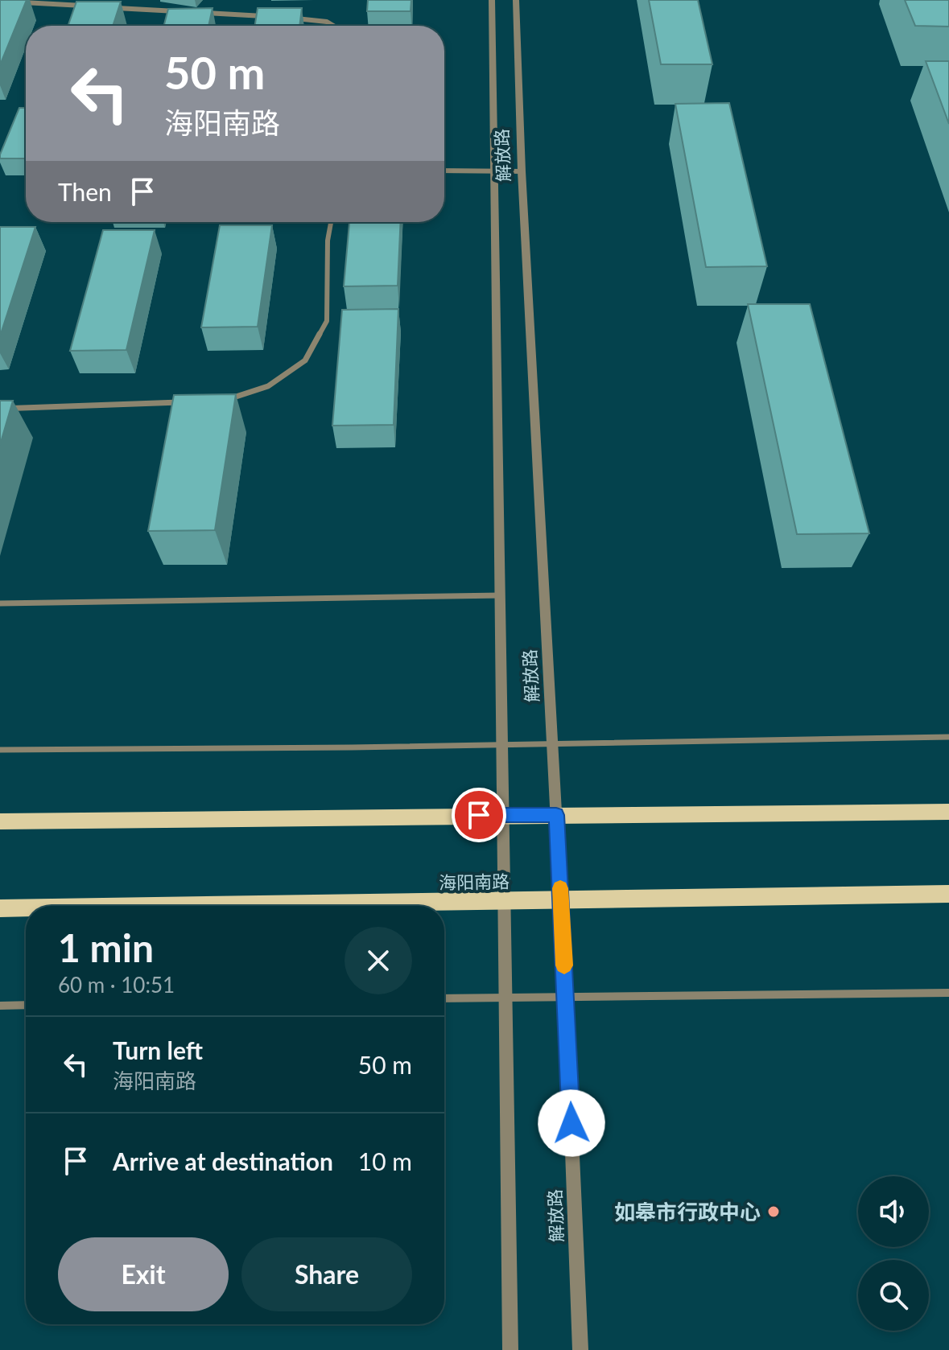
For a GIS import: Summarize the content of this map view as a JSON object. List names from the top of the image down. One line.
{"streets":{"main road":["海阳南路"],"street":["解放路"]},"crossings":[["解放路","海阳南路"]],"places":["如皋市行政中心"],"page":{"turn":["50 m","海阳南路"],"then":"Then","heading":["1 min","60 m · 10:51"],"list":[{"name":"Turn left","note":"海阳南路","value":"50 m"},{"name":"Arrive at destination","value":"10 m"}],"buttons":["Exit","Share"]}}
